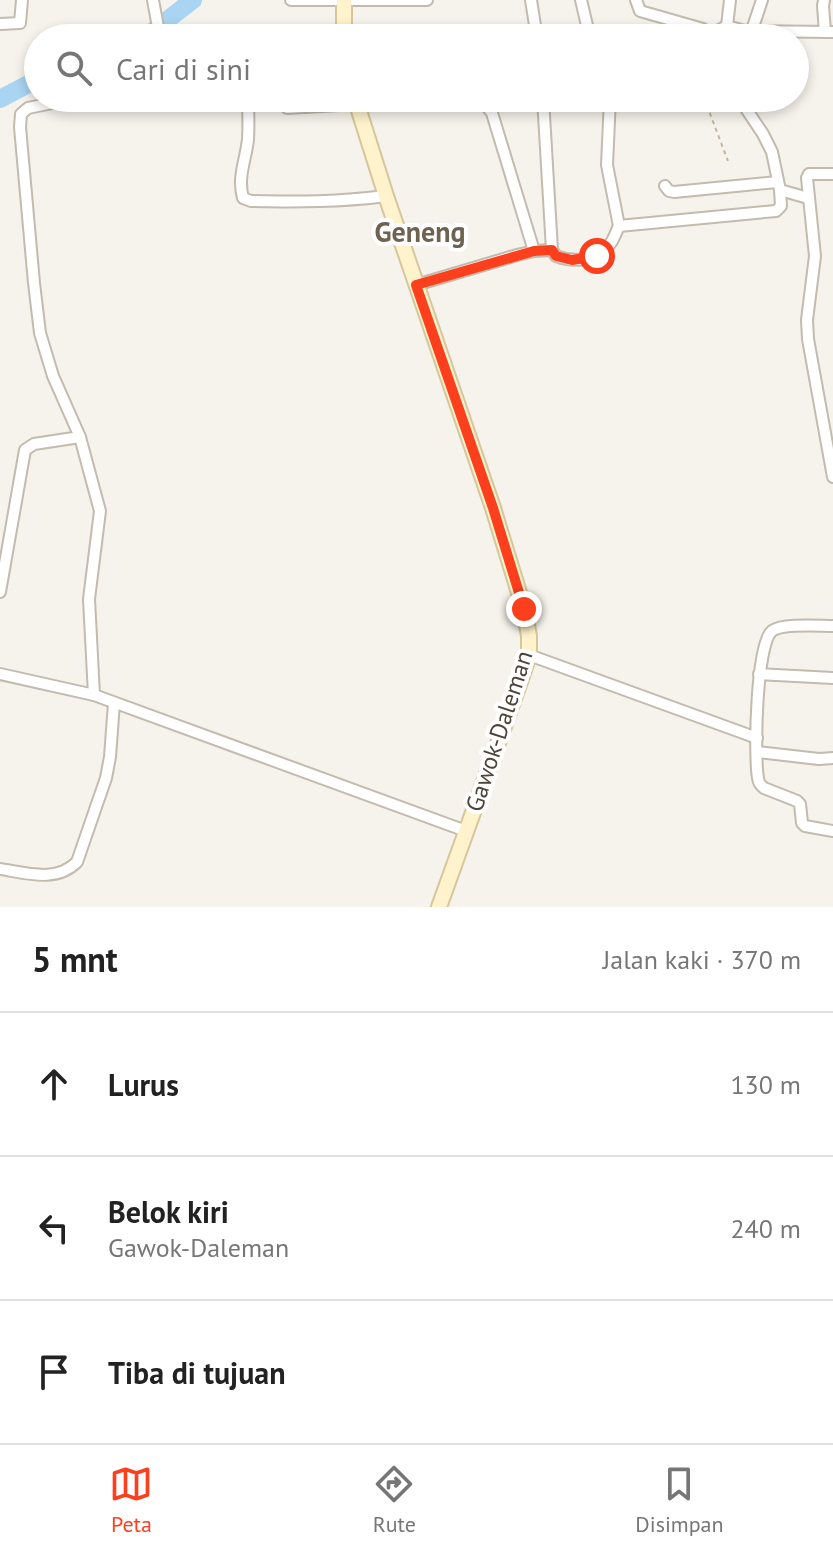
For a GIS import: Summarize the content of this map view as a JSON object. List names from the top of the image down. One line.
{"streets":{"street":["Gawok-Daleman"]},"districts":["Geneng"],"page":{"search":"Cari di sini","heading":["5 mnt","Jalan kaki · 370 m"],"list":[["Lurus","130 m"],["Belok kiri","Gawok-Daleman","240 m"],"Tiba di tujuan"],"nav":["Peta","Rute","Disimpan"]}}
